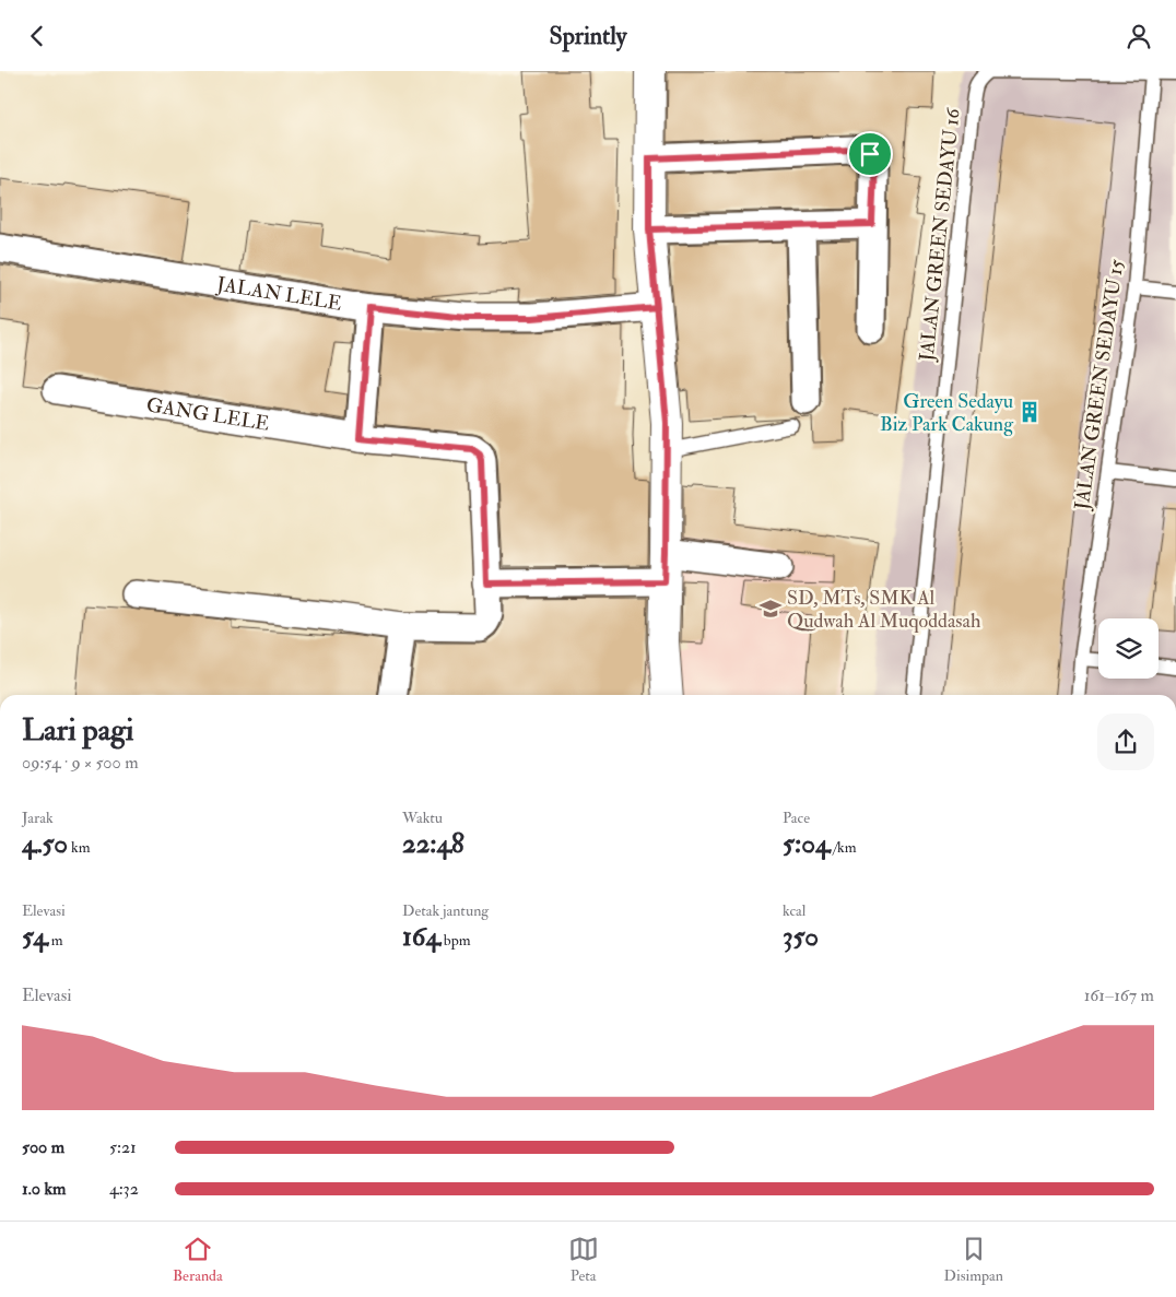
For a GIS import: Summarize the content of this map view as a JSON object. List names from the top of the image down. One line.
{"streets":{"street":["JALAN LELE","GANG LELE"],"lane":["JALAN GREEN SEDAYU 16","JALAN GREEN SEDAYU 15"]},"crossings":[["JALAN GREEN SEDAYU 16","JALAN GREEN SEDAYU 15"]],"places":{"building":["Green Sedayu Biz Park Cakung"],"school or university":["SD, MTs, SMK Al Qudwah Al Muqoddasah"]},"page":{"header":"Sprintly","heading":["Lari pagi","09:54 · 9 × 500 m"],"stats":[["Jarak","4.50 km"],["Waktu","22:48"],["Pace","5:04 /km"],["Elevasi","54 m"],["Detak jantung","164 bpm"],["kcal","350"]],"chart":["Elevasi","161–167 m"],"list":[{"name":"500 m","note":"5:21"},{"name":"1.0 km","note":"4:32"}],"tabs":["Beranda","Peta","Disimpan"]}}
